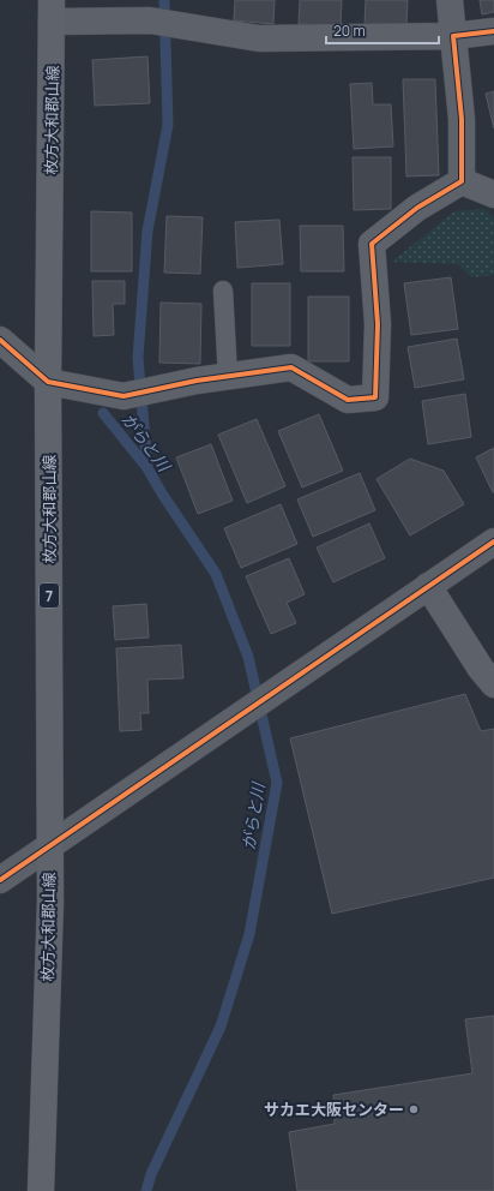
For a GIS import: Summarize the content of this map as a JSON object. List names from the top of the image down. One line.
{"streets":{"main road":["枚方大和郡山線","7"]},"water":["がらと川"],"places":["サカエ大阪センター"],"scale_bar":"20 m"}
